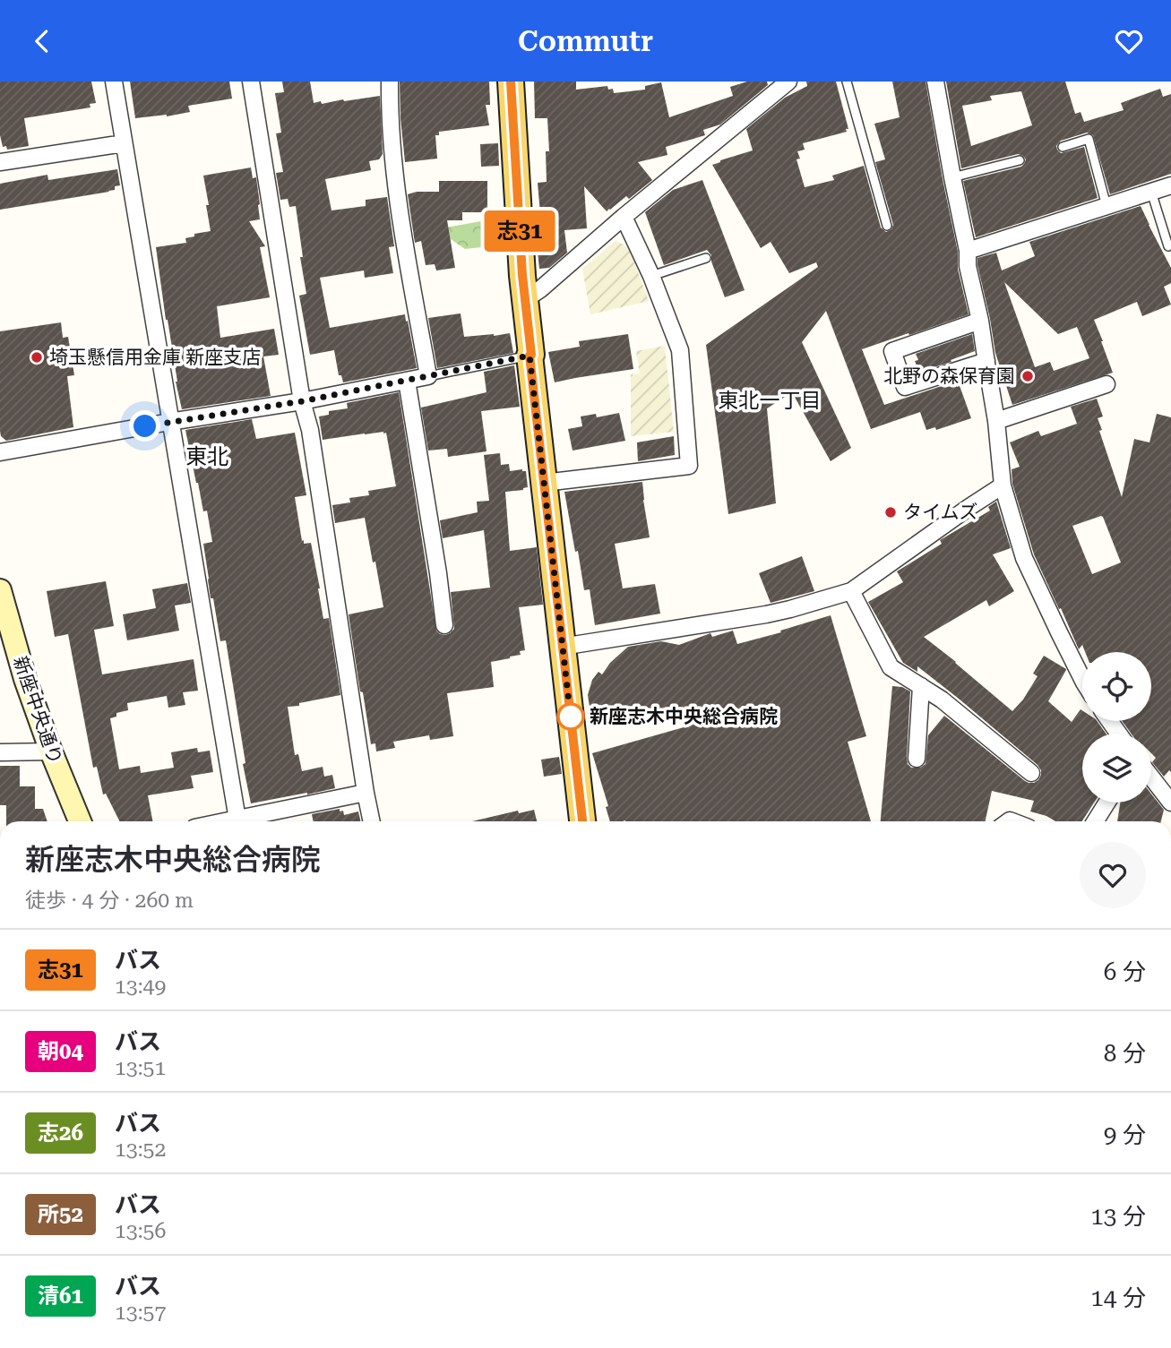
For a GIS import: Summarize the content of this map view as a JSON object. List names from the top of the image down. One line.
{"streets":{"street":["新座中央通り"]},"districts":["東北一丁目","東北"],"places":["埼玉懸信用金庫 新座支店","北野の森保育園","タイムズ","新座志木中央総合病院"],"lines":["bus line 志31"],"page":{"header":"Commutr","on_map":"志31","heading":["新座志木中央総合病院","徒歩 · 4 分 · 260 m"],"list":[{"mark":"志31","name":"バス","note":"13:49","value":"6 分"},{"mark":"朝04","name":"バス","note":"13:51","value":"8 分"},{"mark":"志26","name":"バス","note":"13:52","value":"9 分"},{"mark":"所52","name":"バス","note":"13:56","value":"13 分"},{"mark":"清61","name":"バス","note":"13:57","value":"14 分"}]}}
